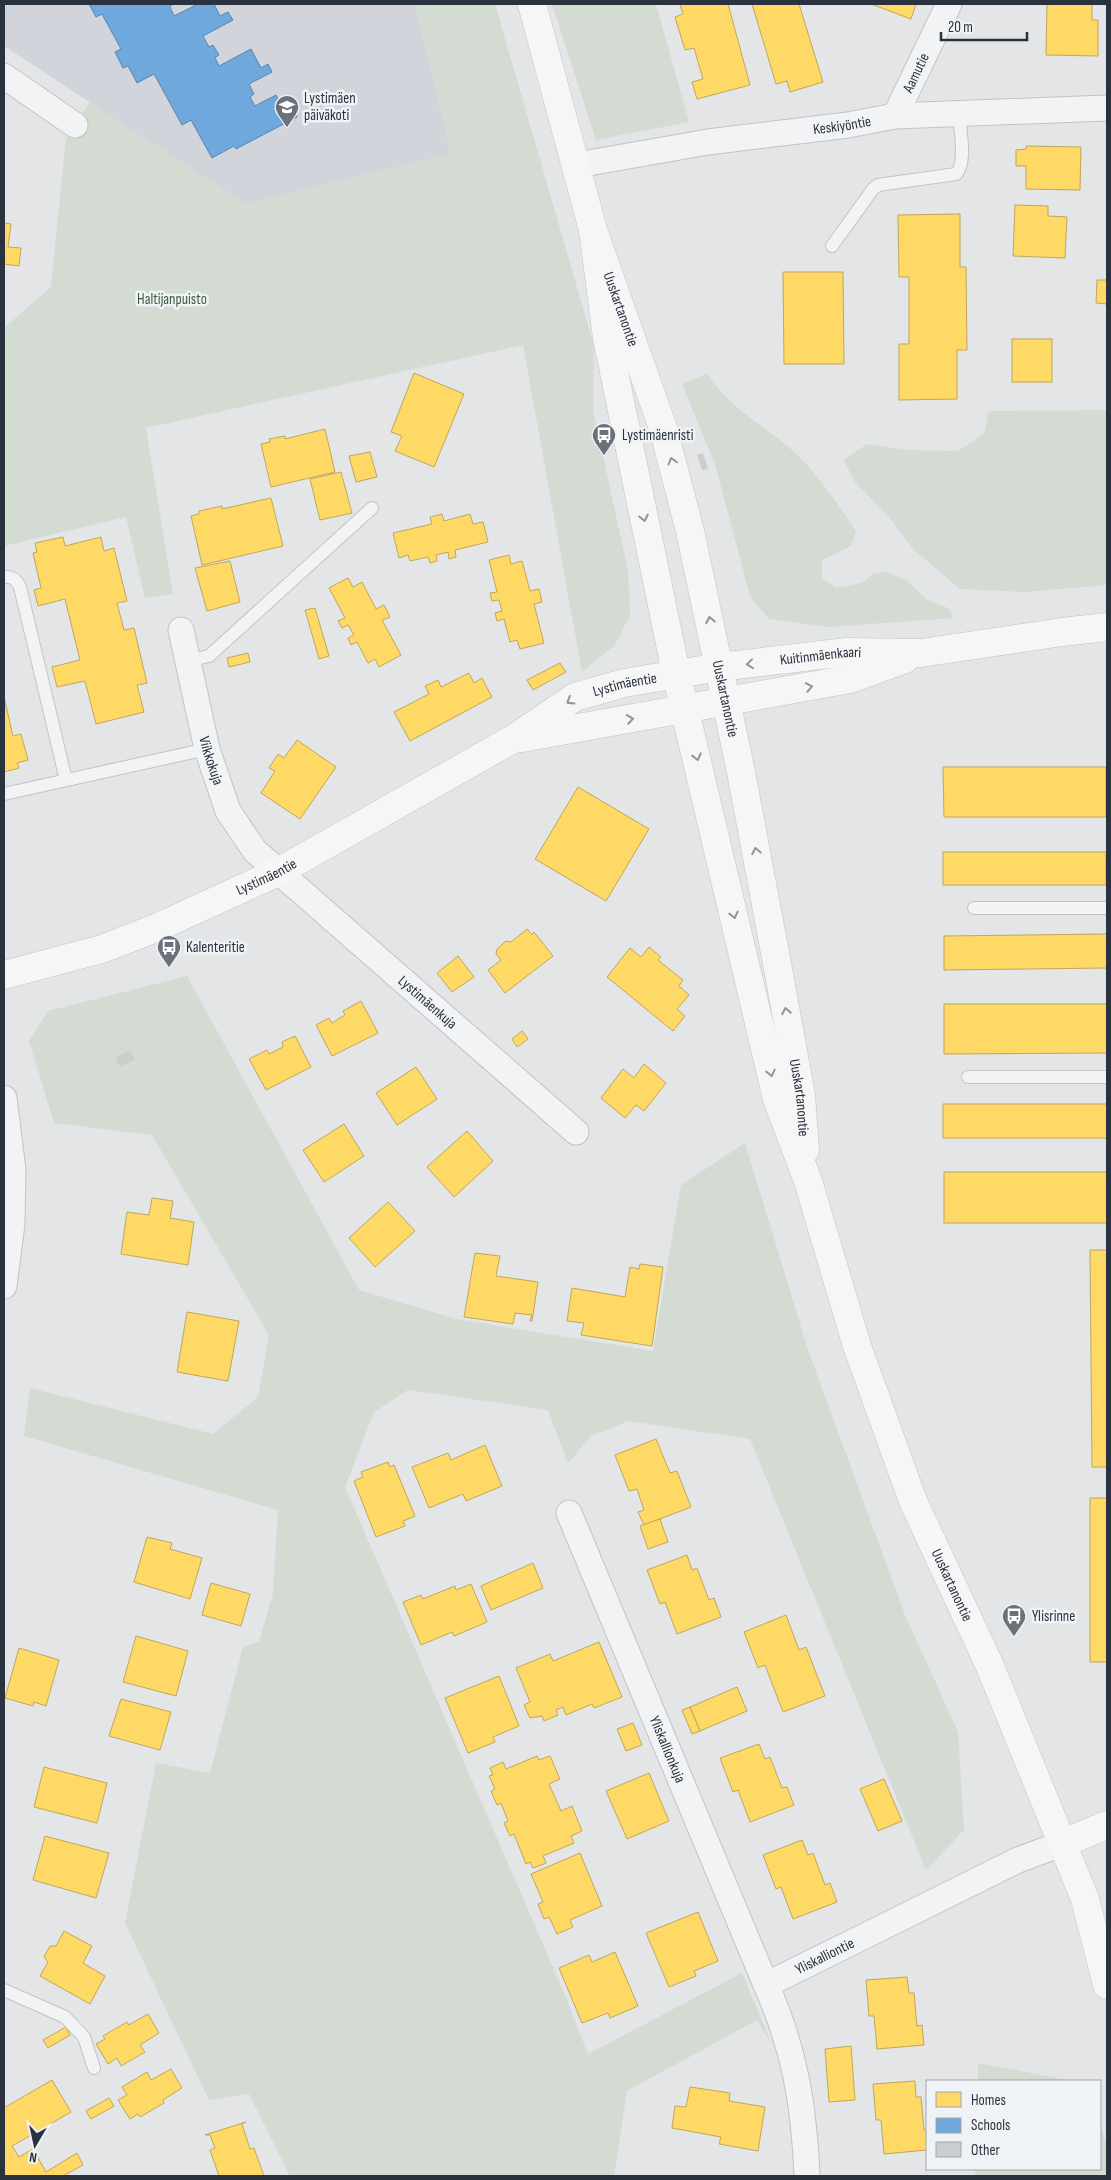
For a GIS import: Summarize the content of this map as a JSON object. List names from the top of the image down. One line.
{"streets":{"main road":["Uuskartanontie","Kuitinmäenkaari","Lystimäentie"],"street":["Aamutie","Keskiyöntie","Viikkokuja","Lystimäenkuja","Yliskallionkuja","Yliskalliontie"]},"crossings":[["Aamutie","Keskiyöntie"],["Keskiyöntie","Uuskartanontie"],["Uuskartanontie","Kuitinmäenkaari"],["Uuskartanontie","Lystimäentie"],["Uuskartanontie","Yliskalliontie"],["Kuitinmäenkaari","Lystimäentie"],["Lystimäentie","Viikkokuja"],["Lystimäentie","Lystimäenkuja"],["Viikkokuja","Lystimäenkuja"],["Yliskallionkuja","Yliskalliontie"]],"parks":["Haltijanpuisto"],"places":{"school or university":["Lystimäen päiväkoti"],"bus stop":["Lystimäenristi","Kalenteritie","Ylisrinne"]},"legend":["Homes","Schools","Other"],"scale_bar":"20 m","north":"bottom"}
